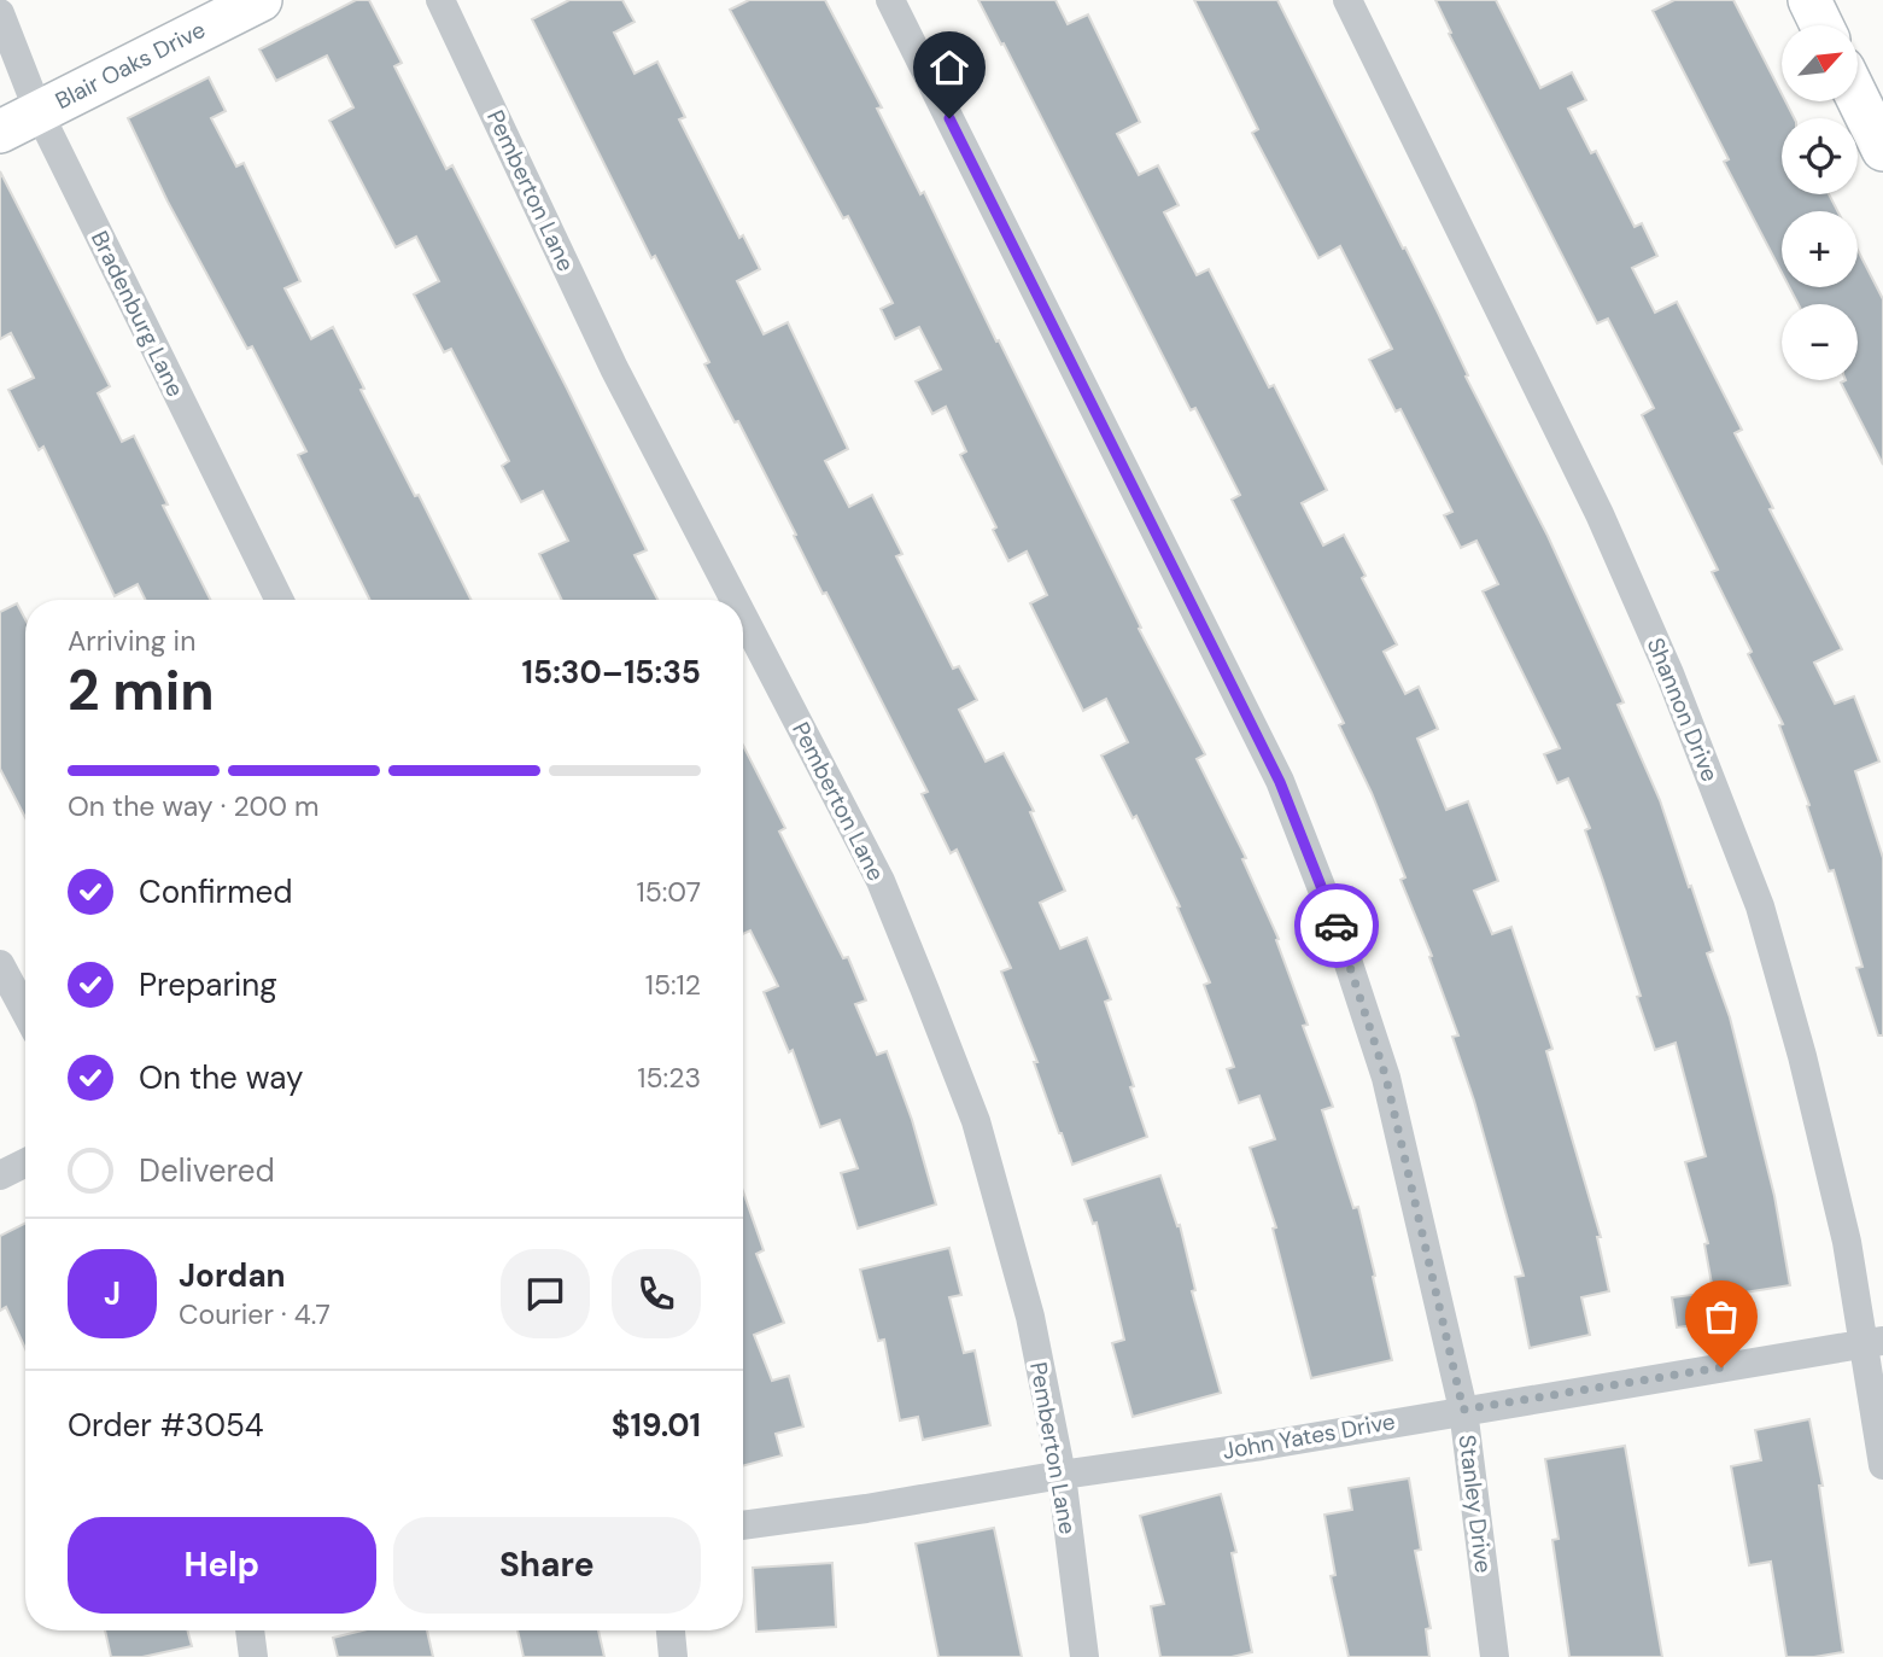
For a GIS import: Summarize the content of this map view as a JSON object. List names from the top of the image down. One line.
{"streets":{"street":["Blair Oaks Drive","Pemberton Lane","Bradenburg Lane","Shannon Drive","John Yates Drive","Stanley Drive"]},"crossings":[["Blair Oaks Drive","Bradenburg Lane"],["Pemberton Lane","John Yates Drive"],["Shannon Drive","John Yates Drive"],["John Yates Drive","Stanley Drive"]],"north":"top right","page":{"map_buttons":["+","−"],"heading":["2 min","Arriving in","15:30–15:35"],"panel":["Jordan","Courier · 4.7","Order #3054","$19.01"],"bar":"On the way · 200 m","list":[["Confirmed","15:07"],["Preparing","15:12"],["On the way","15:23"],"Delivered"],"round":"J","buttons":["Help","Share"]}}
